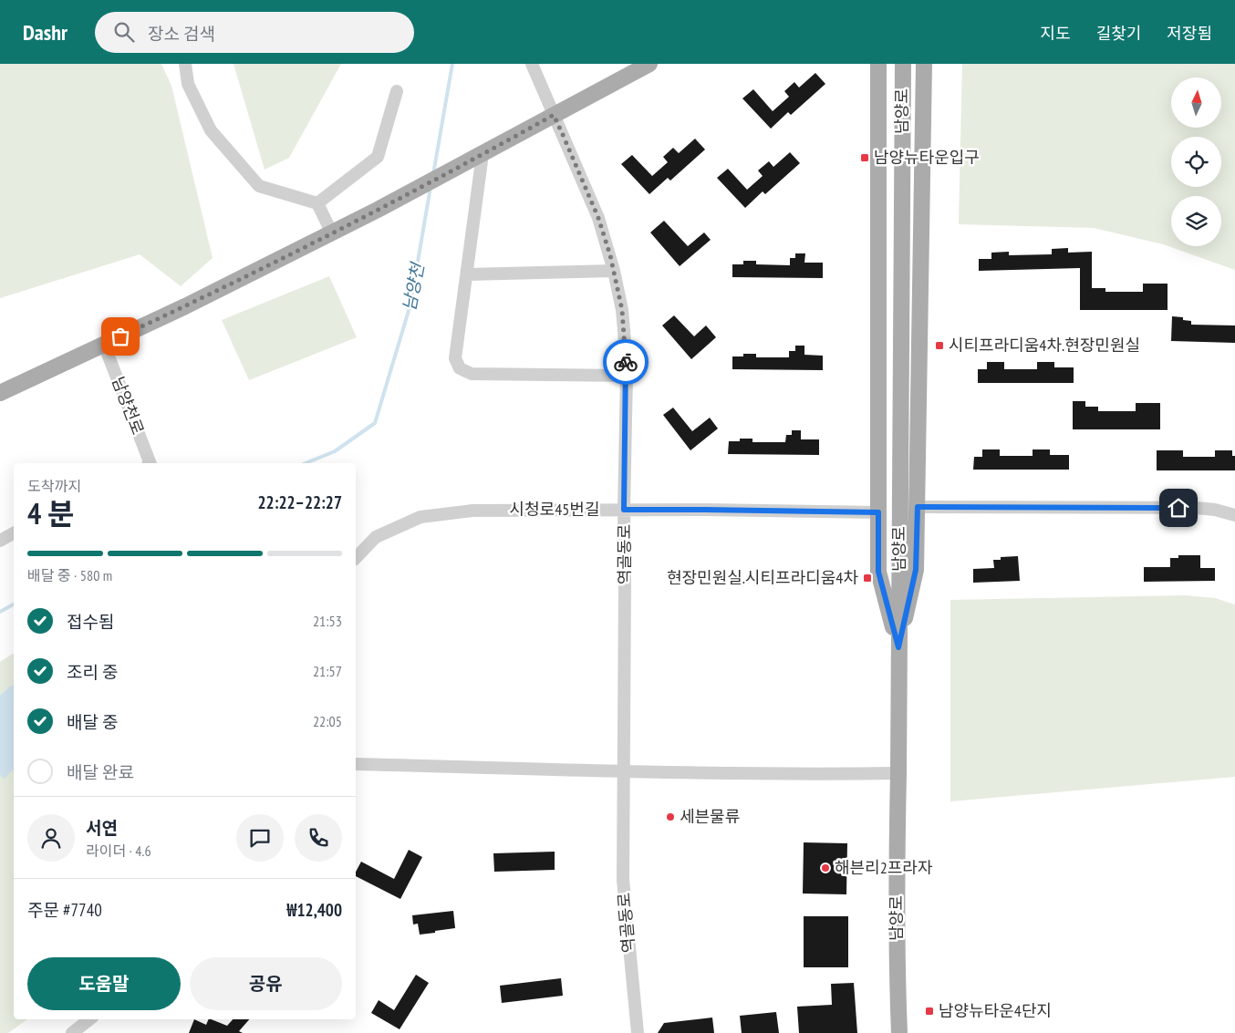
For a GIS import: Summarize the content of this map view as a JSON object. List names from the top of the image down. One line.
{"streets":{"main road":["남양로"],"street":["남양천로","시청로45번길","역골동로"]},"crossings":[["시청로45번길","역골동로"]],"water":["남양천"],"places":{"transit":["남양뉴타운입구","시티프라디움4차.현장민원실","현장민원실.시티프라디움4차","남양뉴타운4단지"],"other":["세븐물류","해븐리2프라자"]},"north":"top","page":{"header":"Dashr","search":"장소 검색","nav":["지도","길찾기","저장됨"],"heading":["4 분","도착까지","22:22–22:27"],"panel":["서연","라이더 · 4.6","주문 #7740","₩12,400"],"bar":"배달 중 · 580 m","list":[["접수됨","21:53"],["조리 중","21:57"],["배달 중","22:05"],"배달 완료"],"buttons":["도움말","공유"]}}
